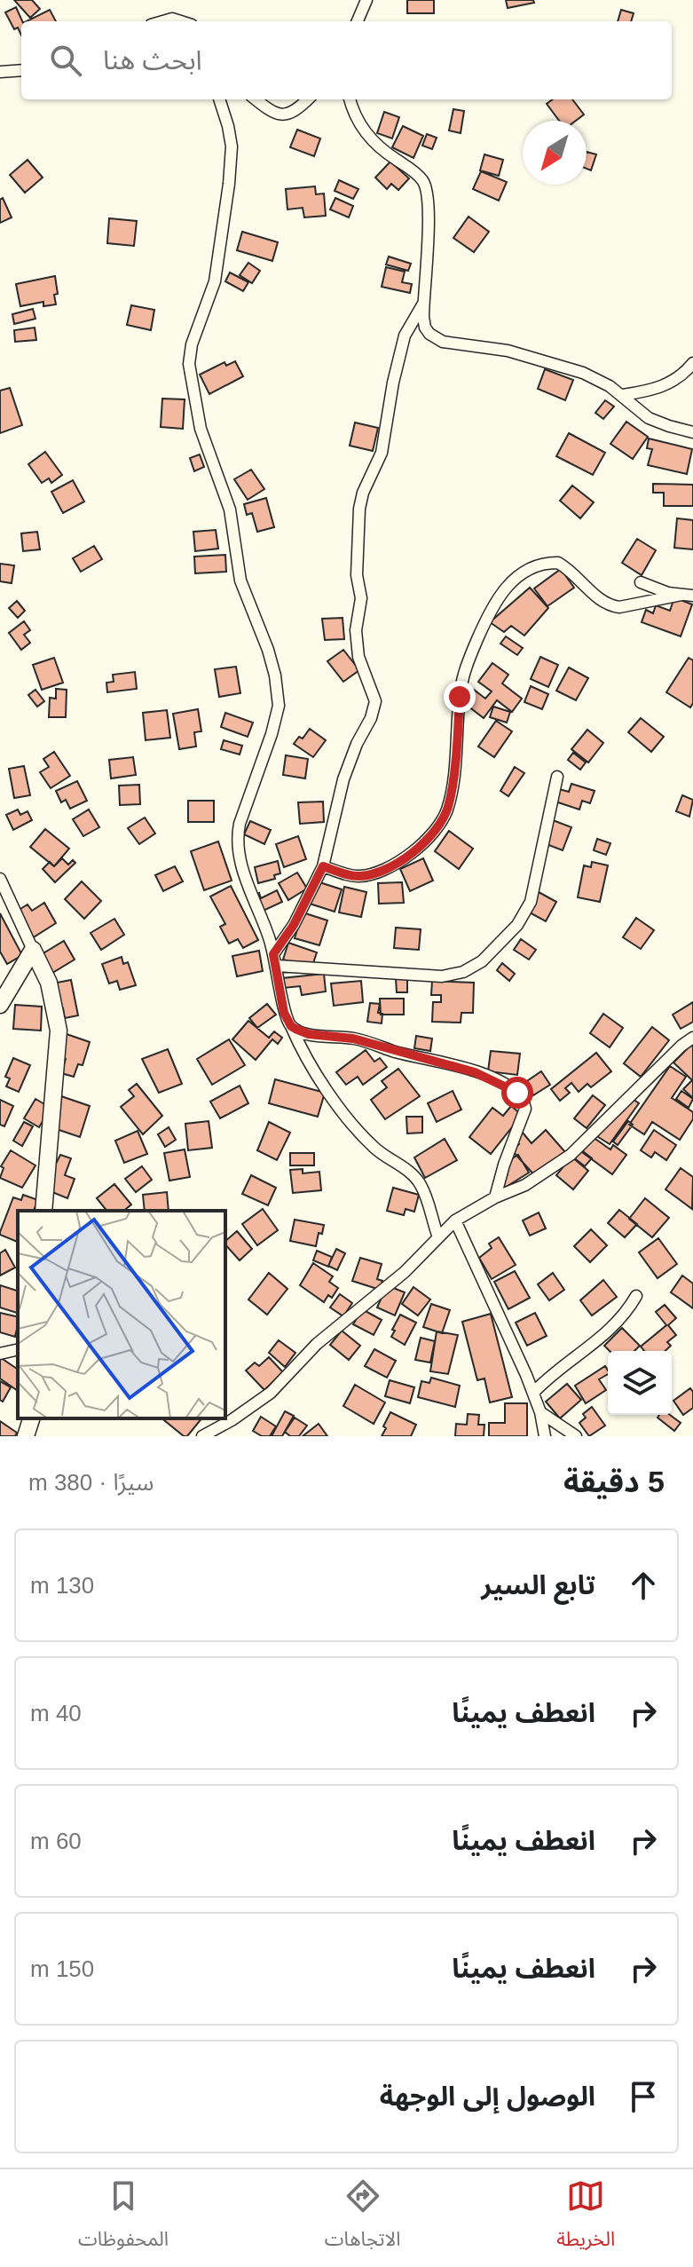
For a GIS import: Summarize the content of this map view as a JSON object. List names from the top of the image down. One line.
{"north":"bottom left","page":{"search":"ابحث هنا","heading":["5 دقيقة","سيرًا · 380 m"],"list":[["تابع السير","130 m"],["انعطف يمينًا","40 m"],["انعطف يمينًا","60 m"],["انعطف يمينًا","150 m"],"الوصول إلى الوجهة"],"nav":["الخريطة","الاتجاهات","المحفوظات"]}}
